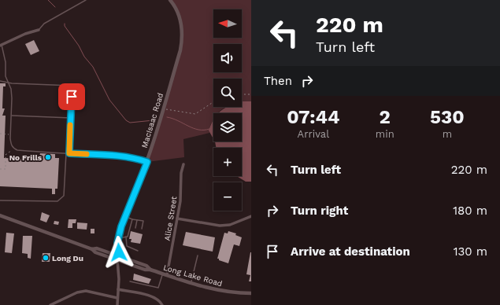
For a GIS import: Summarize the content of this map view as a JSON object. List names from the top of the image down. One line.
{"streets":{"main road":["MacIsaac Road","Long Lake Road"],"street":["Alice Street"]},"crossings":[["MacIsaac Road","Long Lake Road"],["Alice Street","Long Lake Road"]],"places":["No Frills","Long Du"],"north":"left","page":{"turn":["220 m","Turn left"],"map_buttons":["+","−"],"then":"Then","eta":["07:44","Arrival","2","min","530","m"],"list":[{"name":"Turn left","value":"220 m"},{"name":"Turn right","value":"180 m"},{"name":"Arrive at destination","value":"130 m"}]}}
